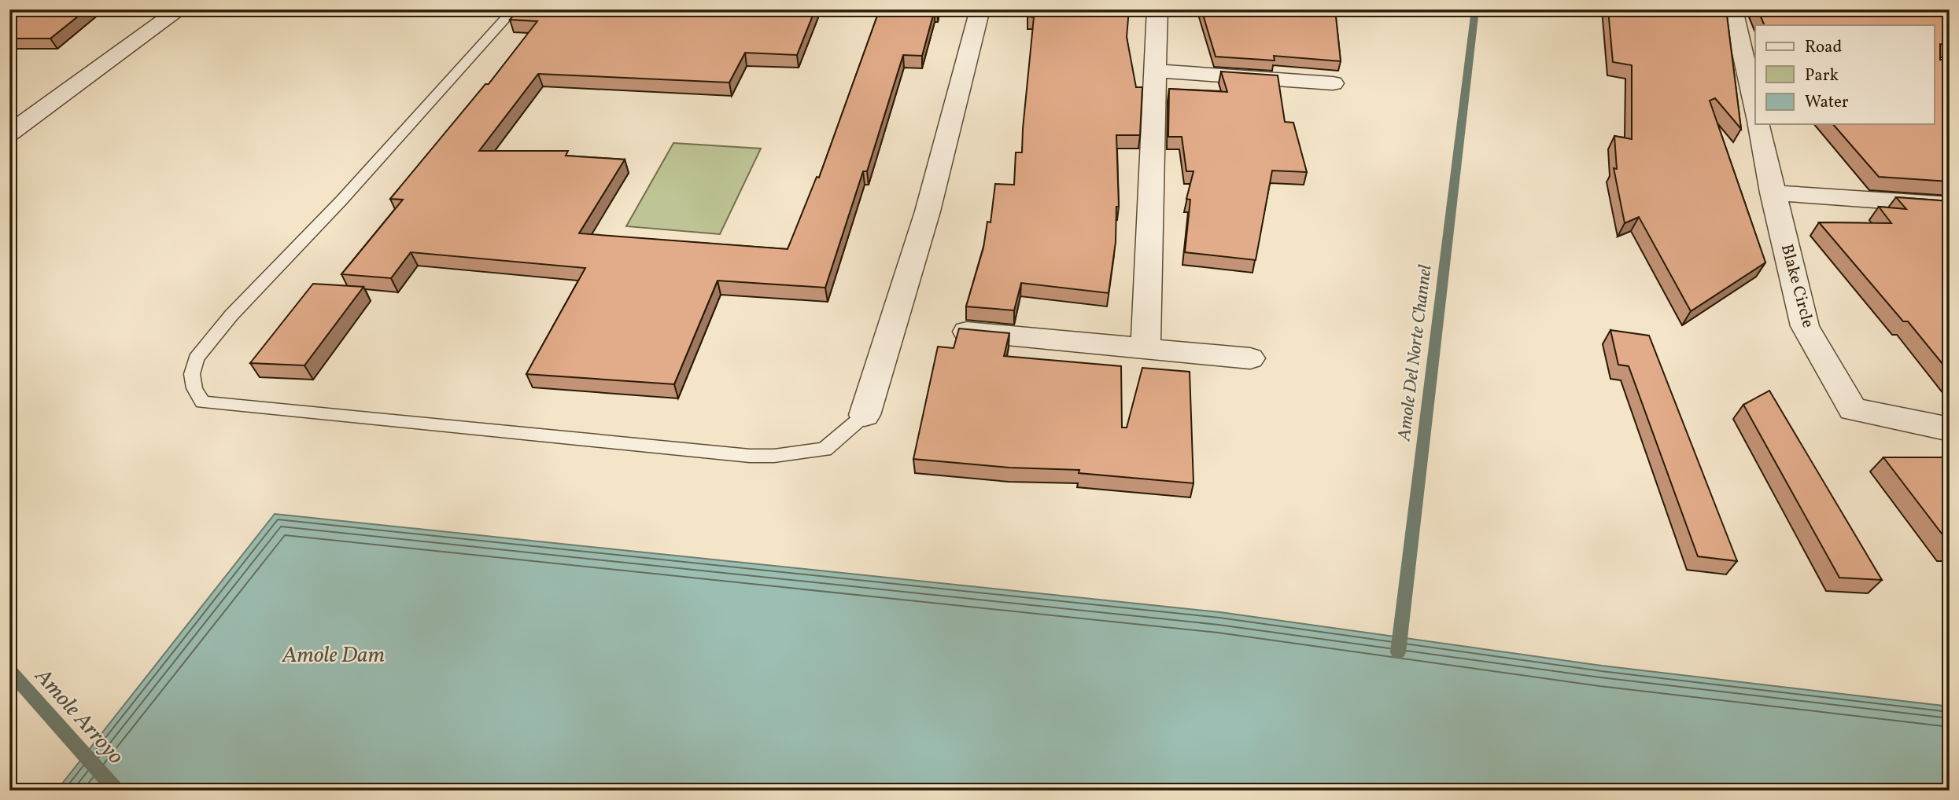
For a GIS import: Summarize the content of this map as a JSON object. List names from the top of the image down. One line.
{"streets":{"street":["Blake Circle"]},"water":["Amole Del Norte Channel","Amole Dam","Amole Arroyo"],"legend":["Road","Park","Water"]}
